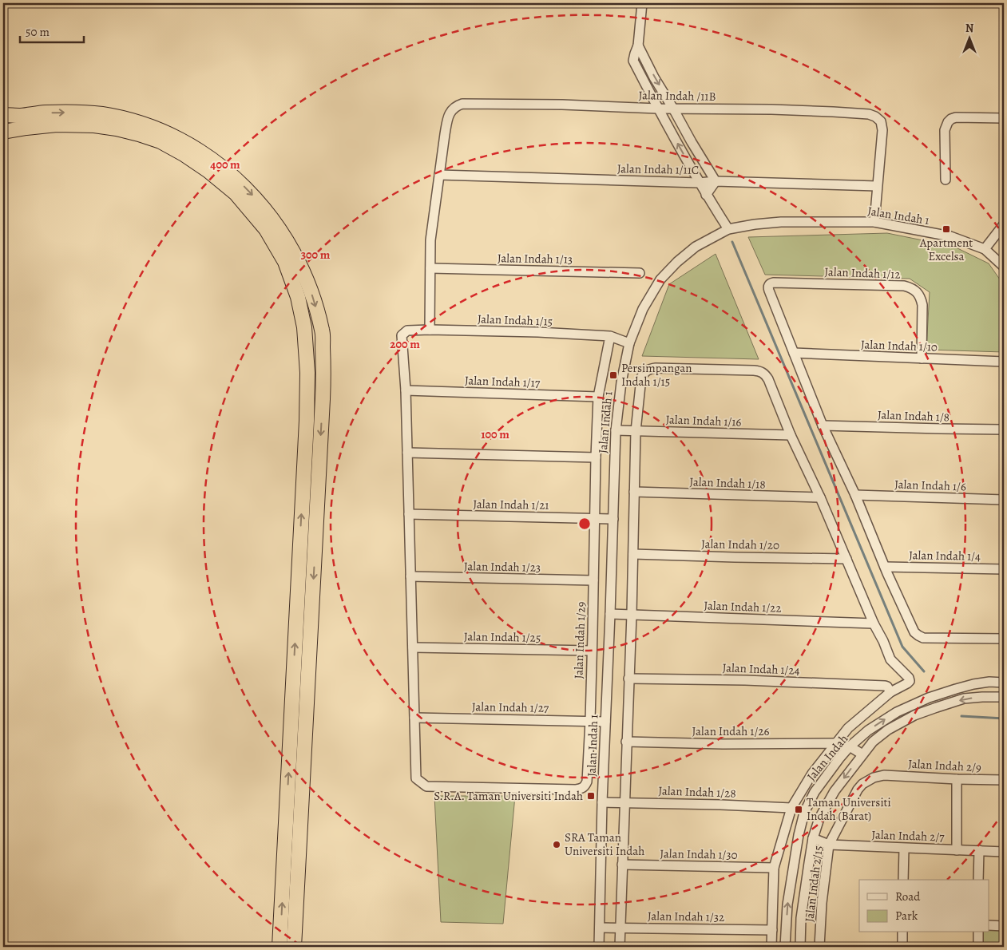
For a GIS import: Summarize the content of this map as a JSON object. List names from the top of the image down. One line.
{"streets":{"street":["Jalan Indah /11B","Jalan Indah 1/11C","Jalan Indah 1","Jalan Indah 1/13","Jalan Indah 1/12","Jalan Indah 1/15","Jalan Indah 1/10","Jalan Indah 1/17","Jalan Indah 1/8","Jalan Indah 1/16","Jalan Indah 1/18","Jalan Indah 1/6","Jalan Indah 1/21","Jalan Indah 1/20","Jalan Indah 1/4","Jalan Indah 1/23","Jalan Indah 1/22","Jalan Indah 1/25","Jalan Indah 1/29","Jalan Indah 1/24","Jalan Indah 1/27","Jalan Indah 1/26","Jalan Indah","Jalan Indah 2/9","Jalan Indah 1/28","Jalan Indah 2/7","Jalan Indah 1/30","Jalan Indah 2/15","Jalan Indah 1/32"]},"crossings":[["Jalan Indah /11B","Jalan Indah 1/11C"],["Jalan Indah 1","Jalan Indah 1/15"],["Jalan Indah 1","Jalan Indah 1/16"],["Jalan Indah 1","Jalan Indah 1/21"],["Jalan Indah 1","Jalan Indah 1/22"],["Jalan Indah 1","Jalan Indah 1/27"],["Jalan Indah 1","Jalan Indah 1/28"],["Jalan Indah 1","Jalan Indah 1/32"],["Jalan Indah 1/12","Jalan Indah 1/10"],["Jalan Indah 1/15","Jalan Indah 1/17"],["Jalan Indah 1/15","Jalan Indah 1/29"],["Jalan Indah 1/17","Jalan Indah 1/29"],["Jalan Indah 1/21","Jalan Indah 1/29"],["Jalan Indah 1/23","Jalan Indah 1/29"],["Jalan Indah 1/25","Jalan Indah 1/29"],["Jalan Indah 1/29","Jalan Indah 1/27"],["Jalan Indah 1/26","Jalan Indah"],["Jalan Indah","Jalan Indah 2/7"],["Jalan Indah 2/9","Jalan Indah 2/15"],["Jalan Indah 2/7","Jalan Indah 2/15"]],"places":{"transit":["Apartment Excelsa","Persimpangan Indah 1/15","S.R.A. Taman Universiti Indah","Taman Universiti Indah (Barat)"],"other":["SRA Taman Universiti Indah"]},"legend":["Road","Park"],"scale_bar":"50 m","north":"top","rings":["400 m","300 m","200 m","100 m"]}
